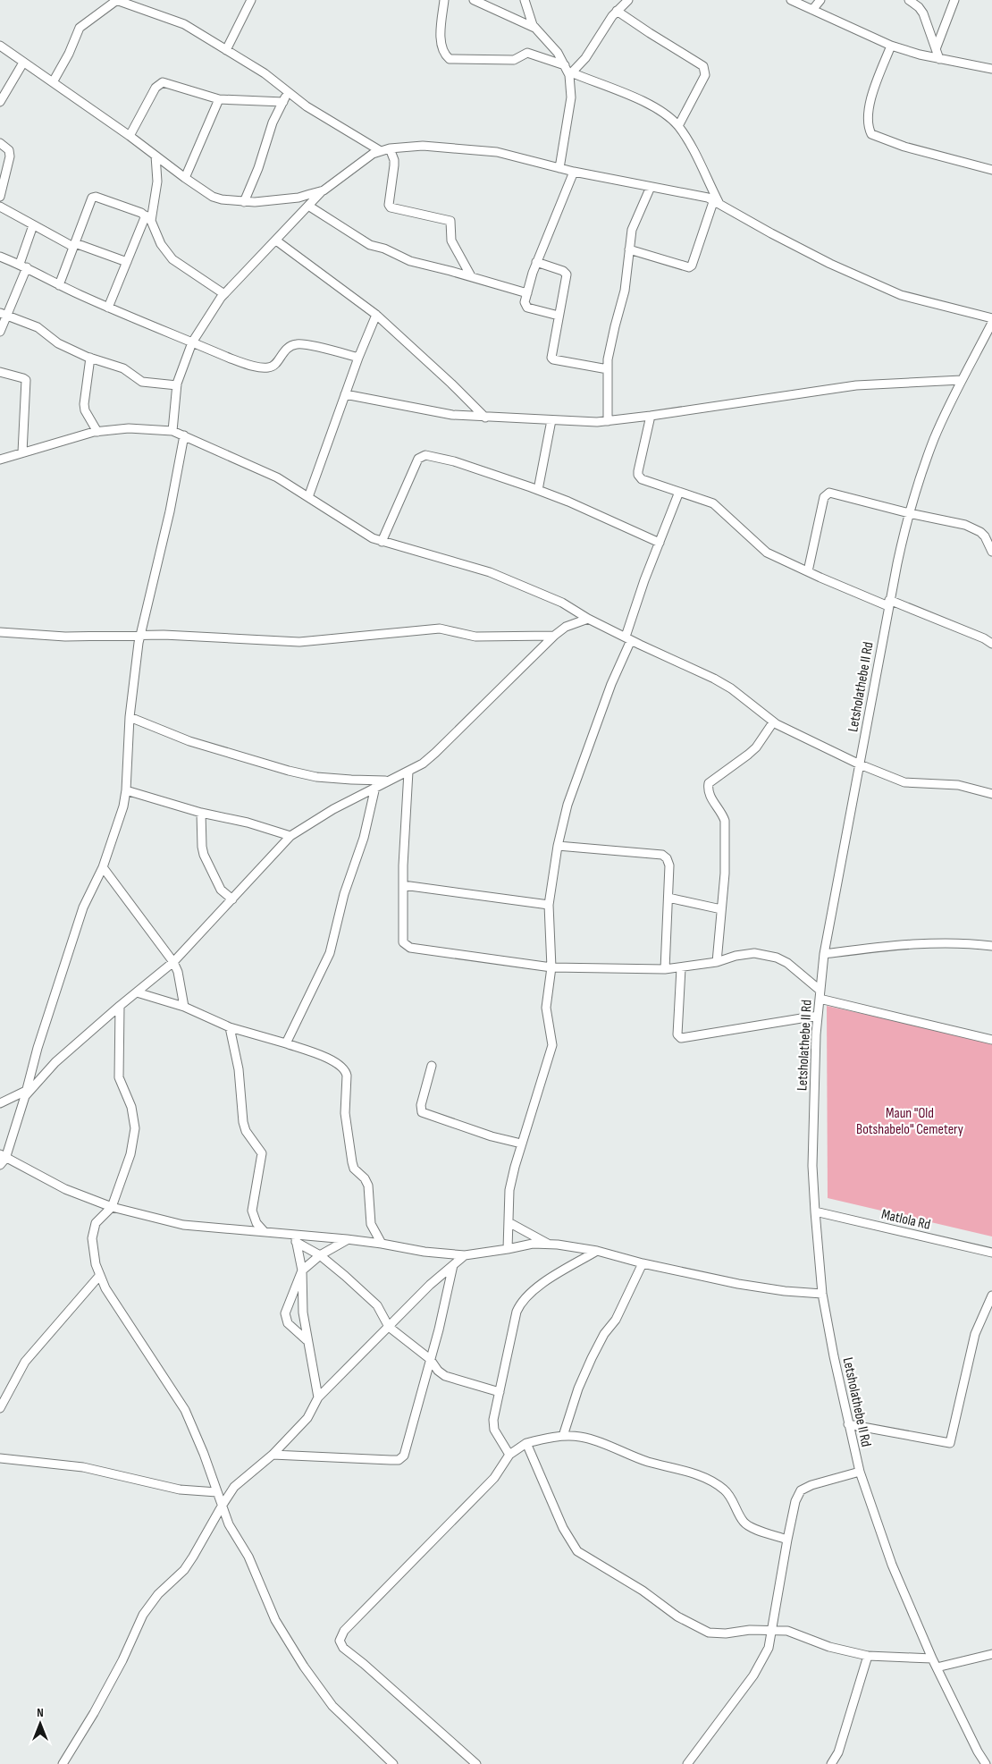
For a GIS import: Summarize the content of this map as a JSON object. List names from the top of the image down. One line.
{"streets":{"street":["Letsholathebe II Rd","Matlola Rd"]},"crossings":[["Letsholathebe II Rd","Matlola Rd"]],"parks":["Maun \"Old Botshabelo\" Cemetery"],"north":"top"}
